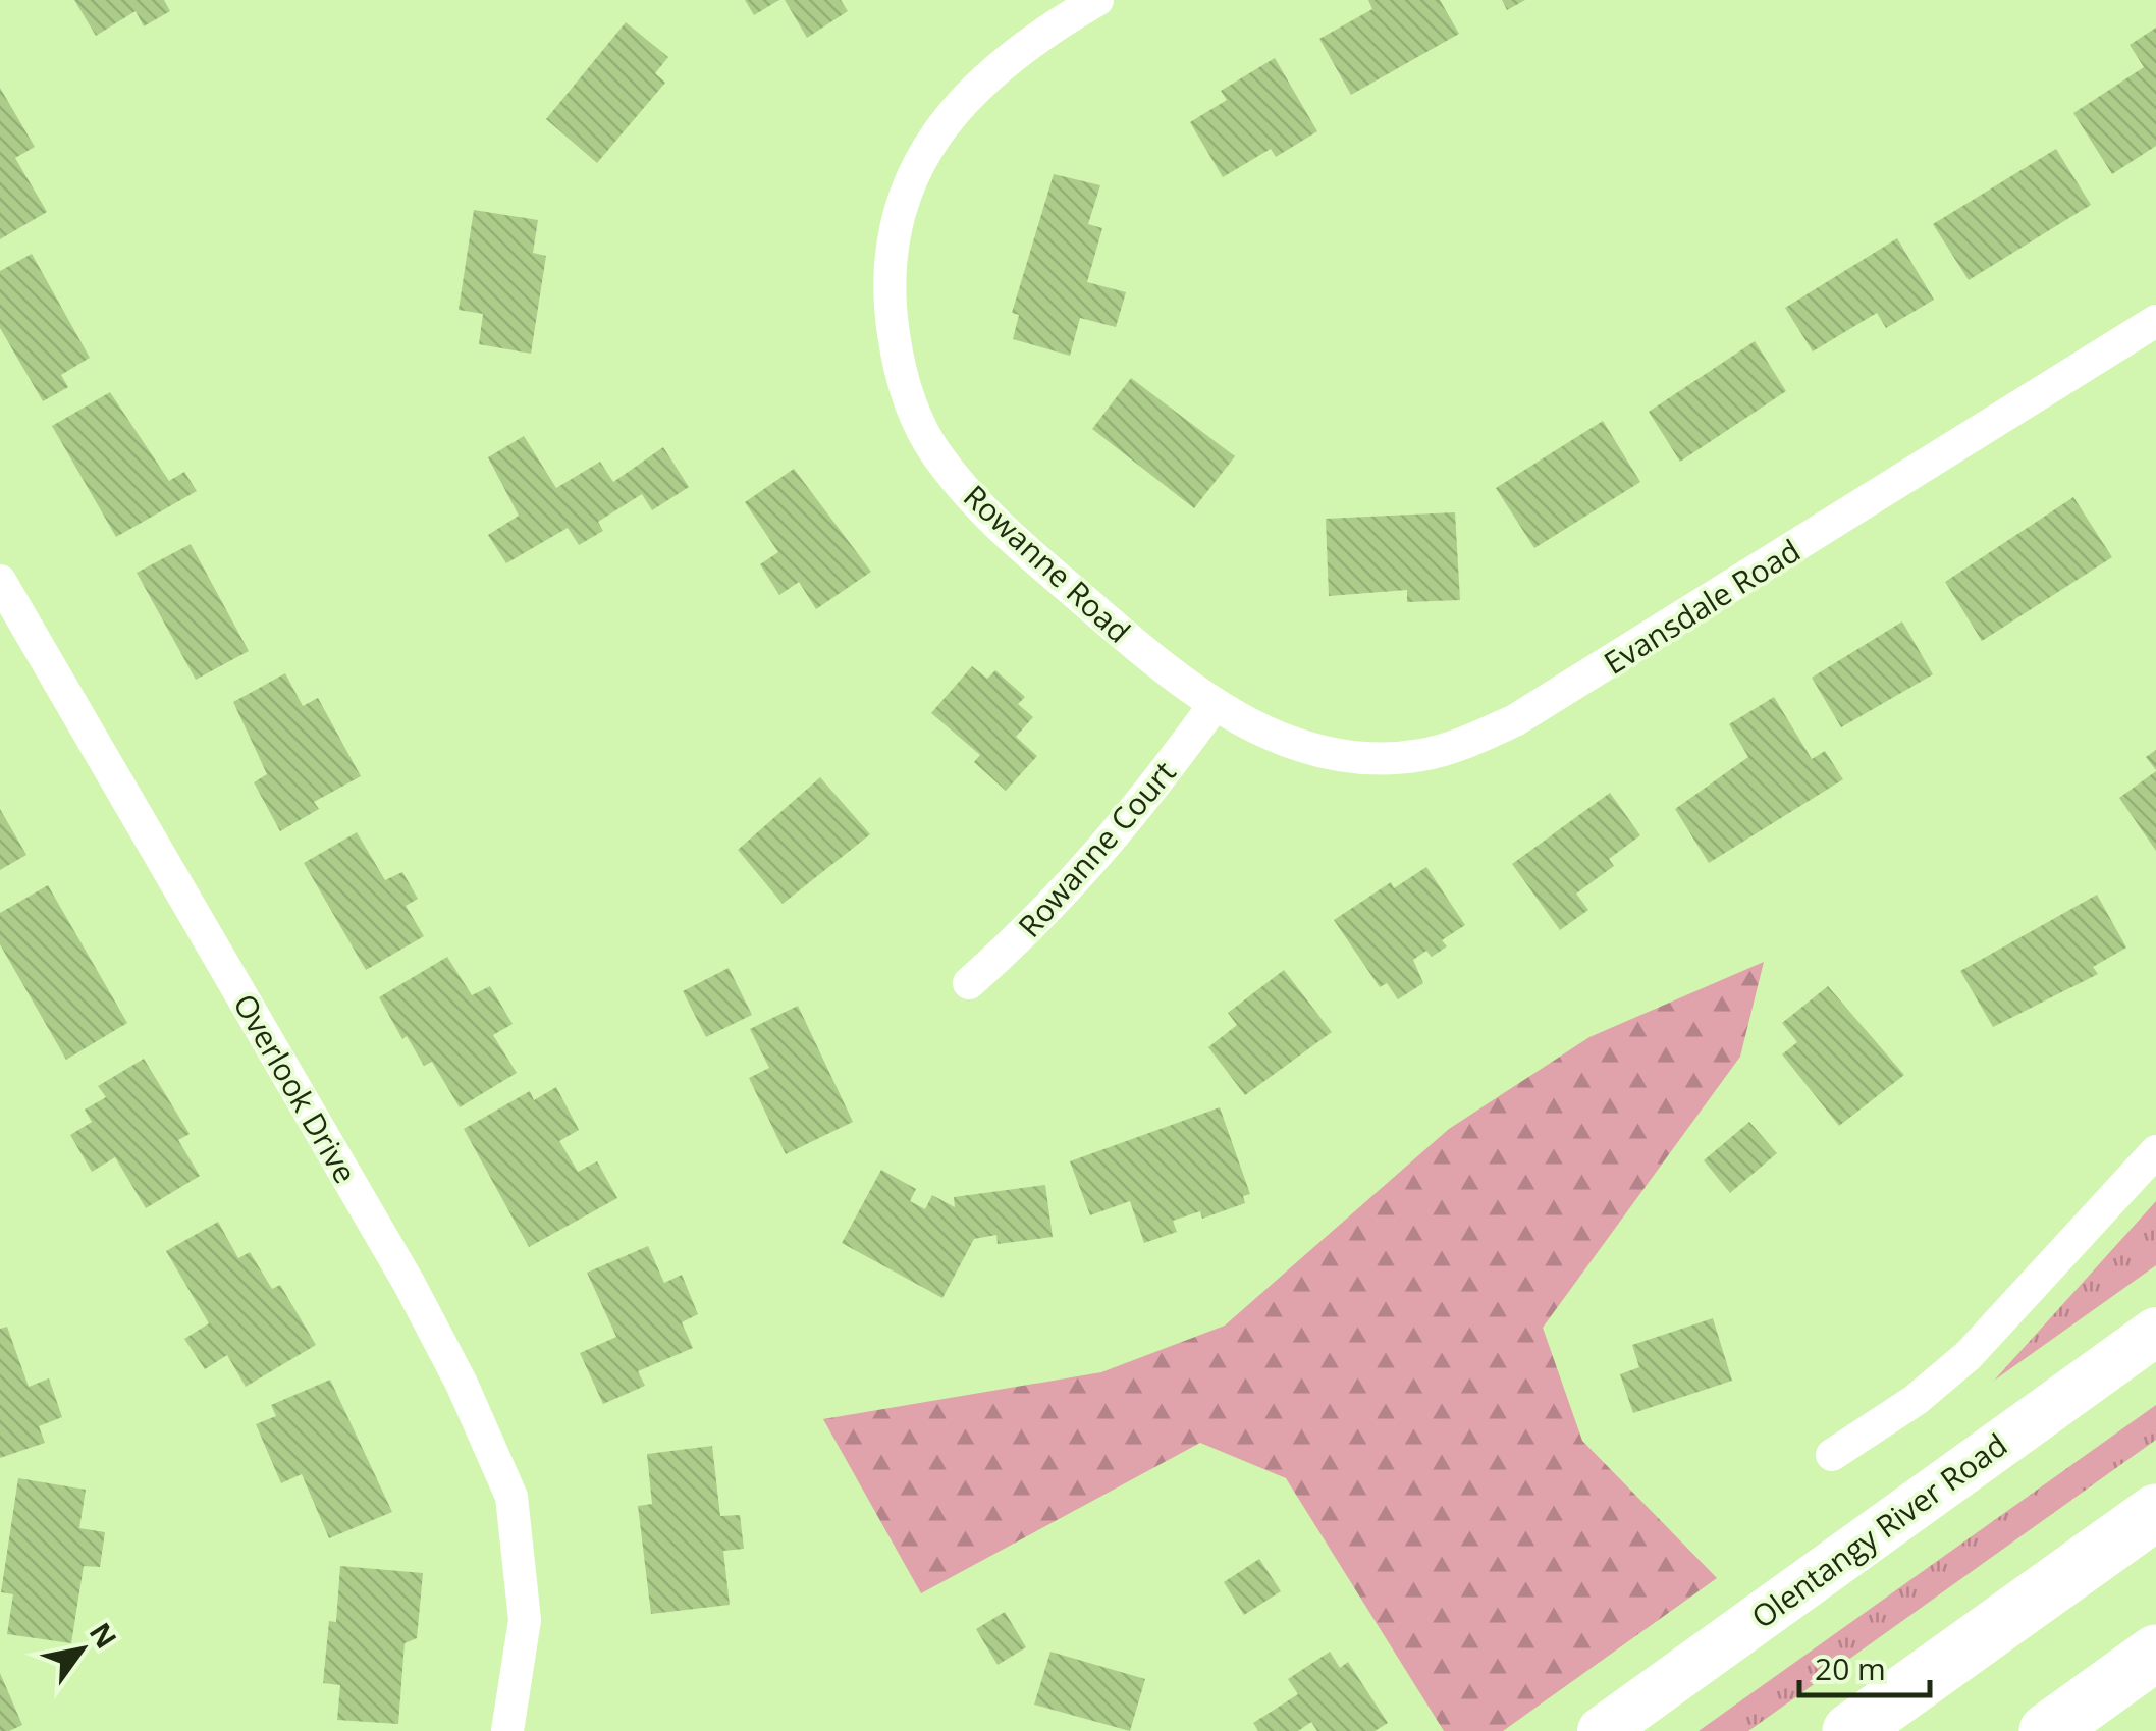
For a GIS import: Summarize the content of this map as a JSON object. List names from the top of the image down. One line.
{"streets":{"main road":["Olentangy River Road"],"street":["Rowanne Road","Evansdale Road","Rowanne Court","Overlook Drive"]},"crossings":[["Rowanne Road","Evansdale Road"],["Rowanne Road","Rowanne Court"],["Evansdale Road","Rowanne Court"]],"scale_bar":"20 m","north":"top right"}
